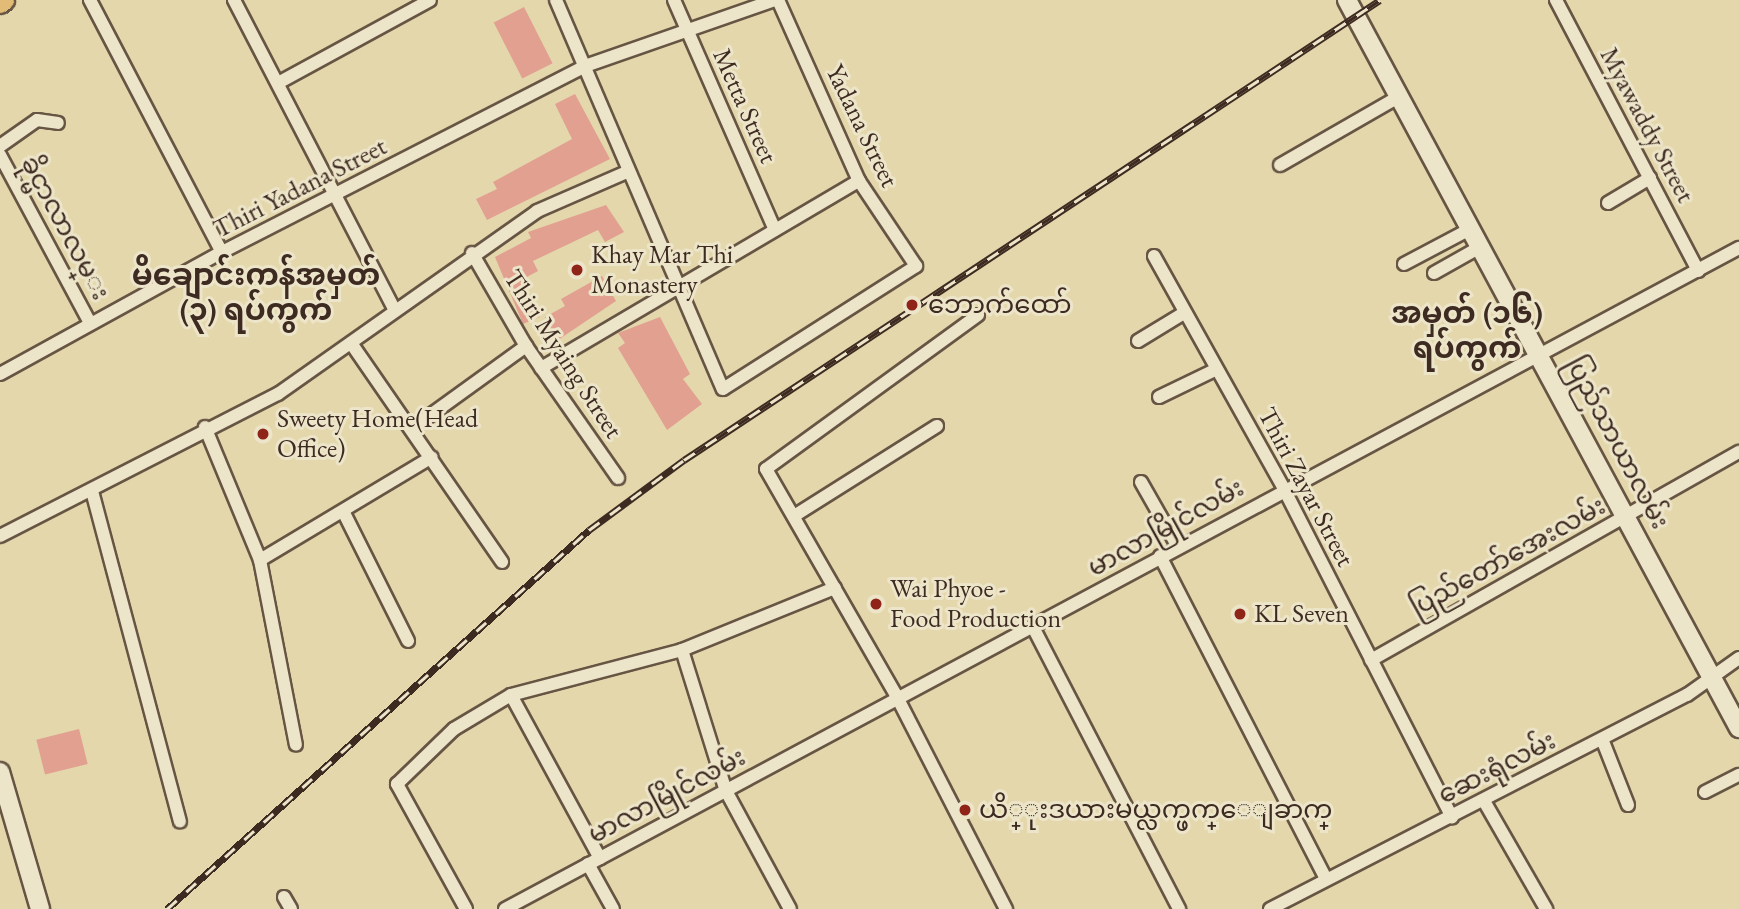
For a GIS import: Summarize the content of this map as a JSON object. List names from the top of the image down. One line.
{"streets":{"street":["Metta Street","Myawaddy Street","Yadana Street","Thiri Yadana Street","ခိုင္မာလာလမ္း","Thiri Myaing Street","ပြည်သာယာလမ်း","Thiri Zayar Street","မာလာမြိုင်လမ်း","ပြည်တော်အေးလမ်း","ဆေးရုံလမ်း"]},"crossings":[["Metta Street","Thiri Yadana Street"],["Myawaddy Street","မာလာမြိုင်လမ်း"],["Yadana Street","Thiri Yadana Street"],["Thiri Yadana Street","ခိုင္မာလာလမ္း"],["ပြည်သာယာလမ်း","မာလာမြိုင်လမ်း"],["ပြည်သာယာလမ်း","ပြည်တော်အေးလမ်း"],["ပြည်သာယာလမ်း","ဆေးရုံလမ်း"],["Thiri Zayar Street","မာလာမြိုင်လမ်း"],["Thiri Zayar Street","ပြည်တော်အေးလမ်း"],["Thiri Zayar Street","ဆေးရုံလမ်း"]],"districts":["မိချောင်းကန်အမှတ် (၃) ရပ်ကွက်","အမှတ် (၁၆) ရပ်ကွက်"],"places":["Khay Mar Thi Monastery","ဘောက်ထော်","Sweety Home(Head Office)","Wai Phyoe - Food Production","KL Seven","ယိ္ုးဒယားမယ္လက္ဖက္ေျခာက္"]}
